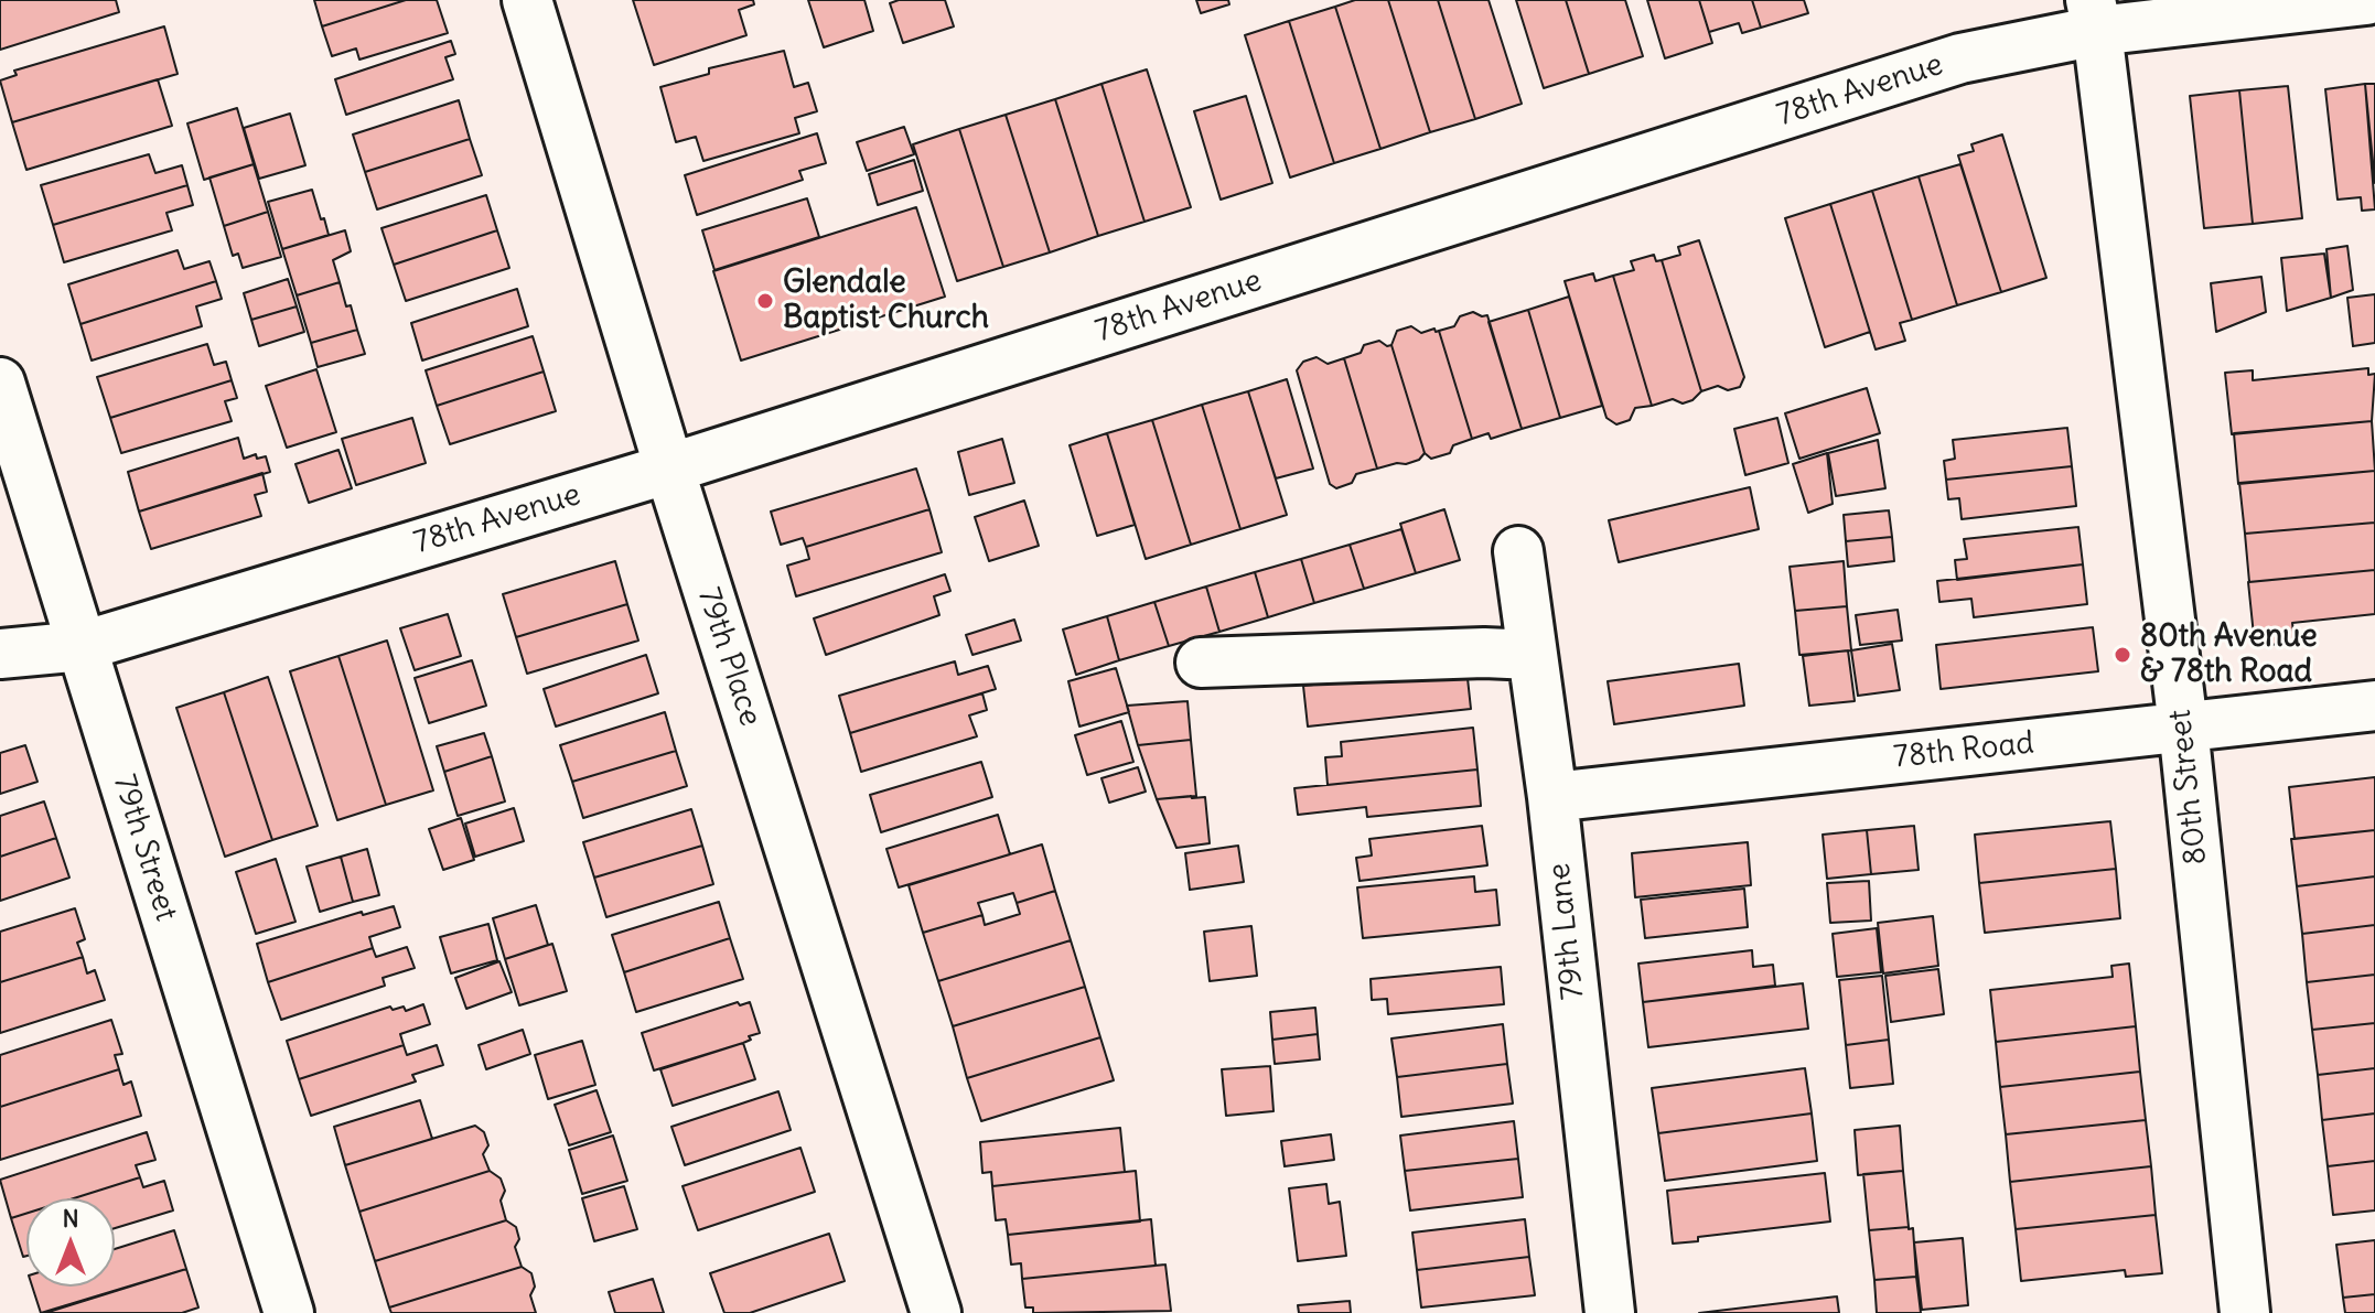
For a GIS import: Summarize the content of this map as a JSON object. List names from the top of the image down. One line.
{"streets":{"street":["78th Avenue","79th Place","78th Road","80th Street","79th Street","79th Lane"]},"crossings":[["78th Avenue","79th Place"],["78th Avenue","80th Street"],["78th Avenue","79th Street"],["78th Road","80th Street"],["78th Road","79th Lane"]],"places":["Glendale Baptist Church","80th Avenue & 78th Road"],"north":"top"}
